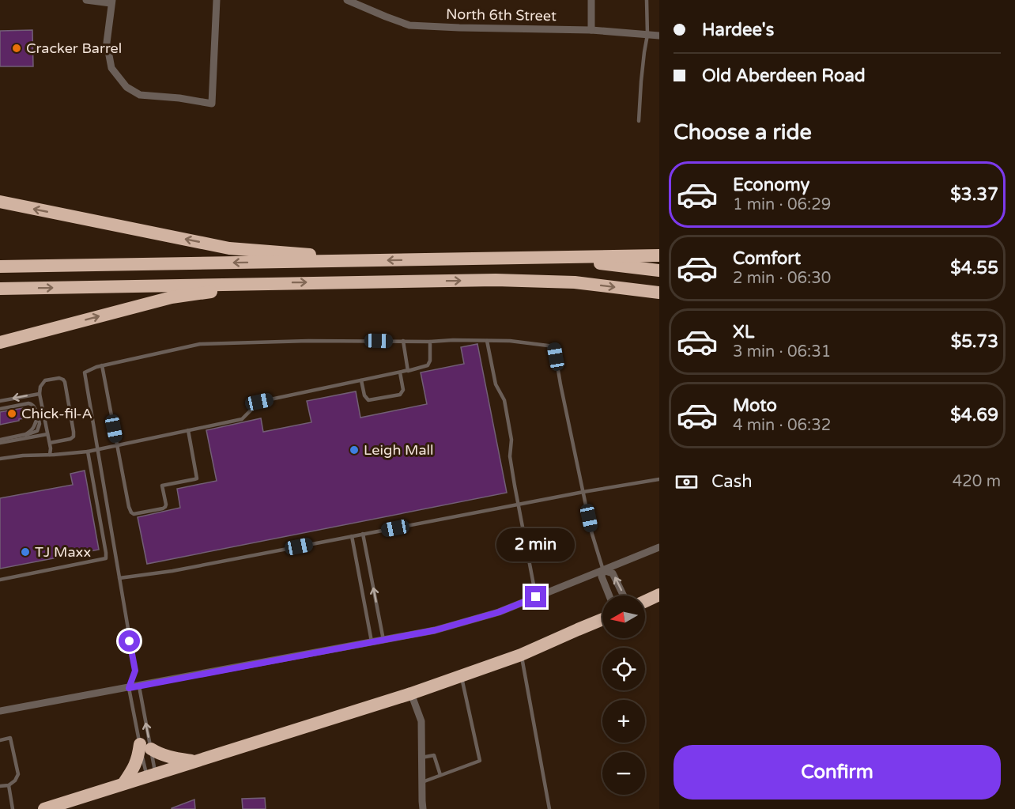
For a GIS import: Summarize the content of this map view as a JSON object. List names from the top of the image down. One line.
{"streets":{"street":["North 6th Street"]},"places":["Cracker Barrel","Chick-fil-A","Leigh Mall","TJ Maxx"],"north":"left","page":{"banner":["Hardee's","Old Aberdeen Road"],"heading":"Choose a ride","list":[{"name":"Economy","note":"1 min · 06:29","value":"$3.37"},{"name":"Comfort","note":"2 min · 06:30","value":"$4.55"},{"name":"XL","note":"3 min · 06:31","value":"$5.73"},{"name":"Moto","note":"4 min · 06:32","value":"$4.69"}],"pay":["Cash","420 m"],"bubble":"2 min","map_buttons":["+","−"],"buttons":"Confirm"}}
